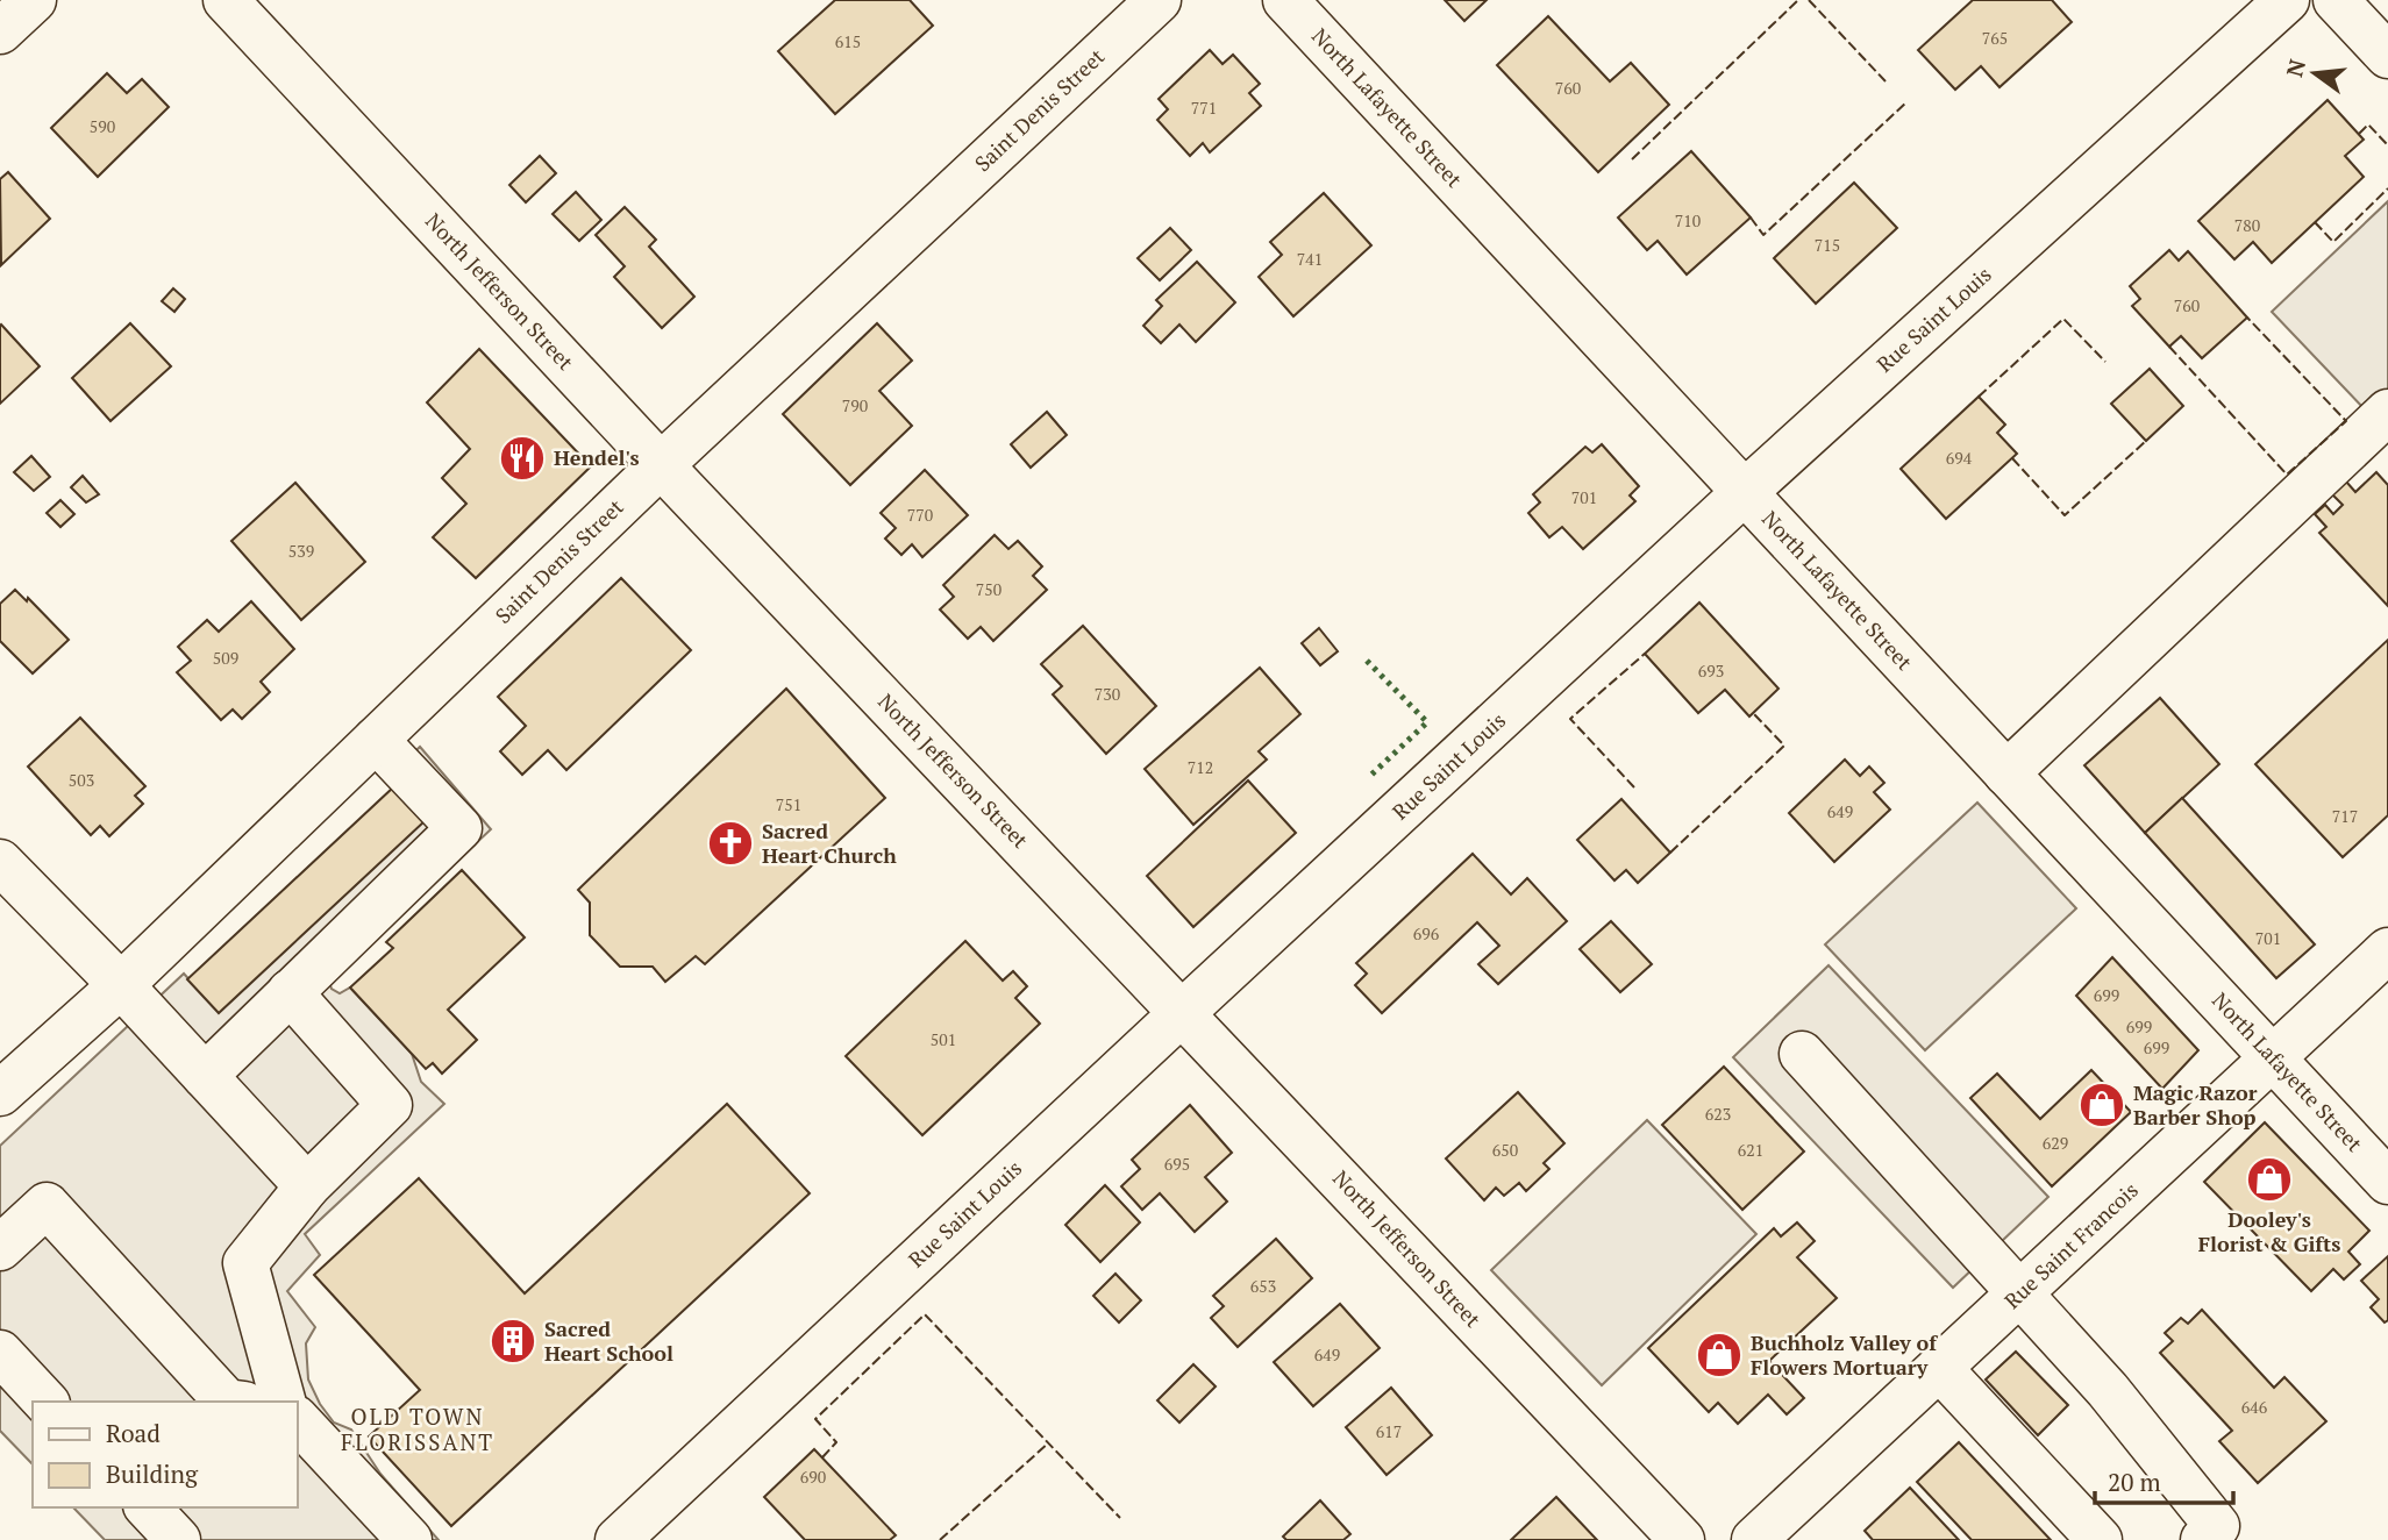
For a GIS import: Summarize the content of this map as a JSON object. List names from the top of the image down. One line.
{"streets":{"street":["North Lafayette Street","Saint Denis Street","North Jefferson Street","Rue Saint Louis","Rue Saint Francois"]},"crossings":[["North Lafayette Street","Rue Saint Louis"],["North Lafayette Street","Rue Saint Francois"],["Saint Denis Street","North Jefferson Street"],["North Jefferson Street","Rue Saint Louis"]],"districts":["OLD TOWN FLORISSANT"],"places":{"restaurant":["Hendel's"],"church":["Sacred Heart Church"],"shop":["Magic Razor Barber Shop","Dooley's Florist & Gifts","Buchholz Valley of Flowers Mortuary"],"building":["Sacred Heart School"]},"house_numbers":["765","615","760","771","590","710","780","715","741","760","790","694","701","770","539","750","509","693","730","712","503","751","649","717","696","701","699","699","501","699","623","629","650","621","695","653","649","646","617","690"],"legend":["Road","Building"],"scale_bar":"20 m","north":"left"}
